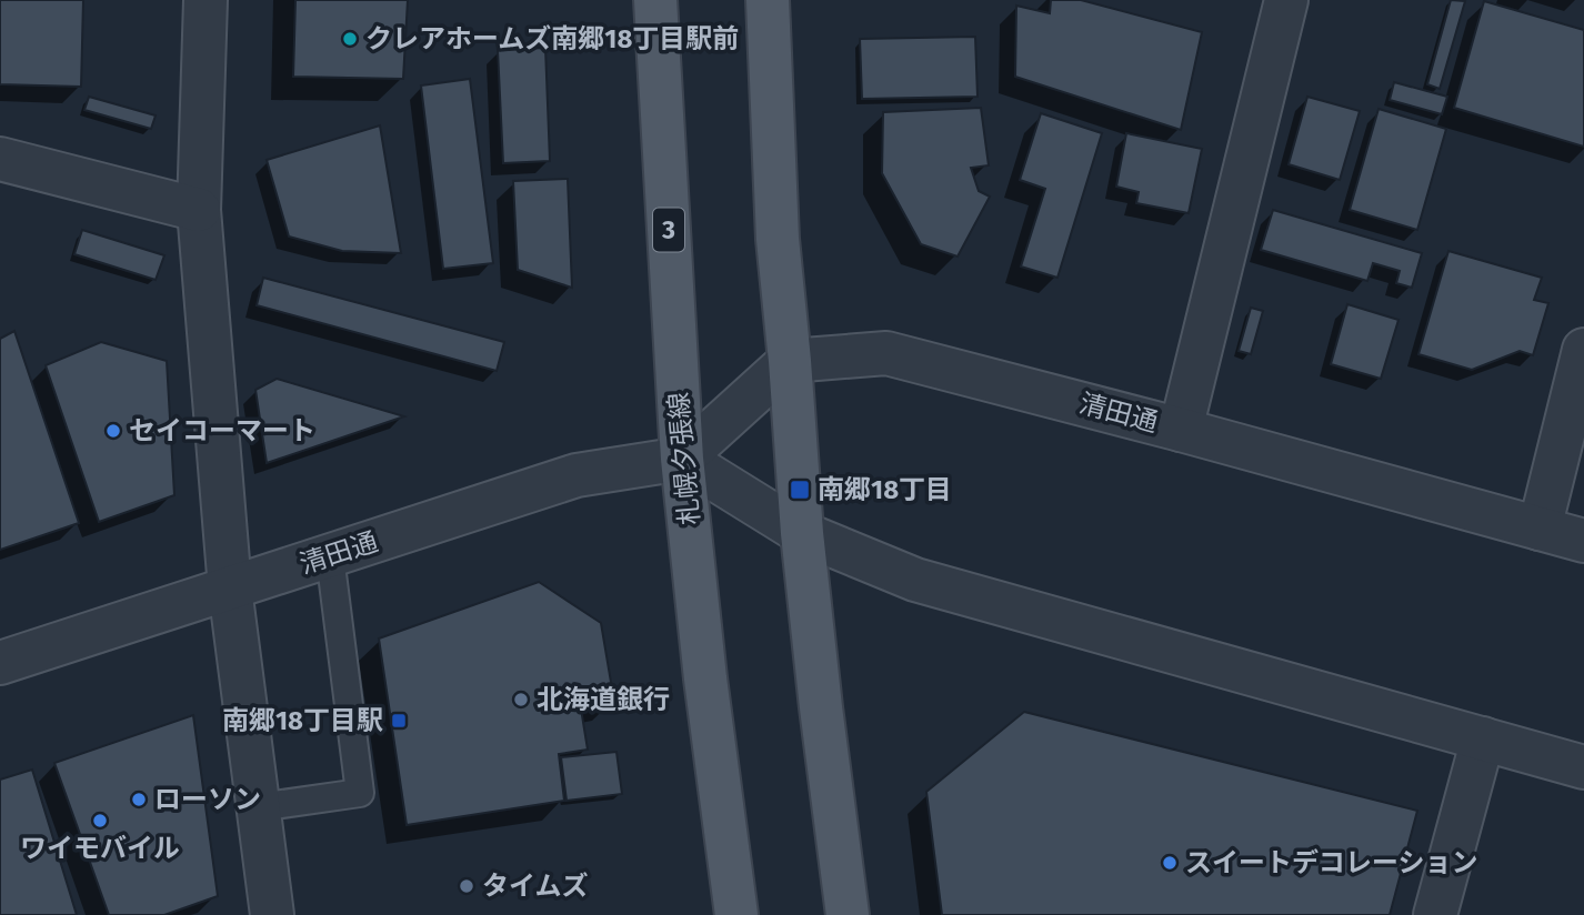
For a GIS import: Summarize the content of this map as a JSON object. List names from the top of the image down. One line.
{"streets":{"main road":["3","札幌夕張線"],"street":["清田通"]},"crossings":[["清田通","札幌夕張線"]],"places":{"other":["クレアホームズ南郷18丁目駅前","セイコーマート","北海道銀行","ローソン","ワイモバイル","スイートデコレーション","タイムズ"],"transit":["南郷18丁目","南郷18丁目駅"]}}
